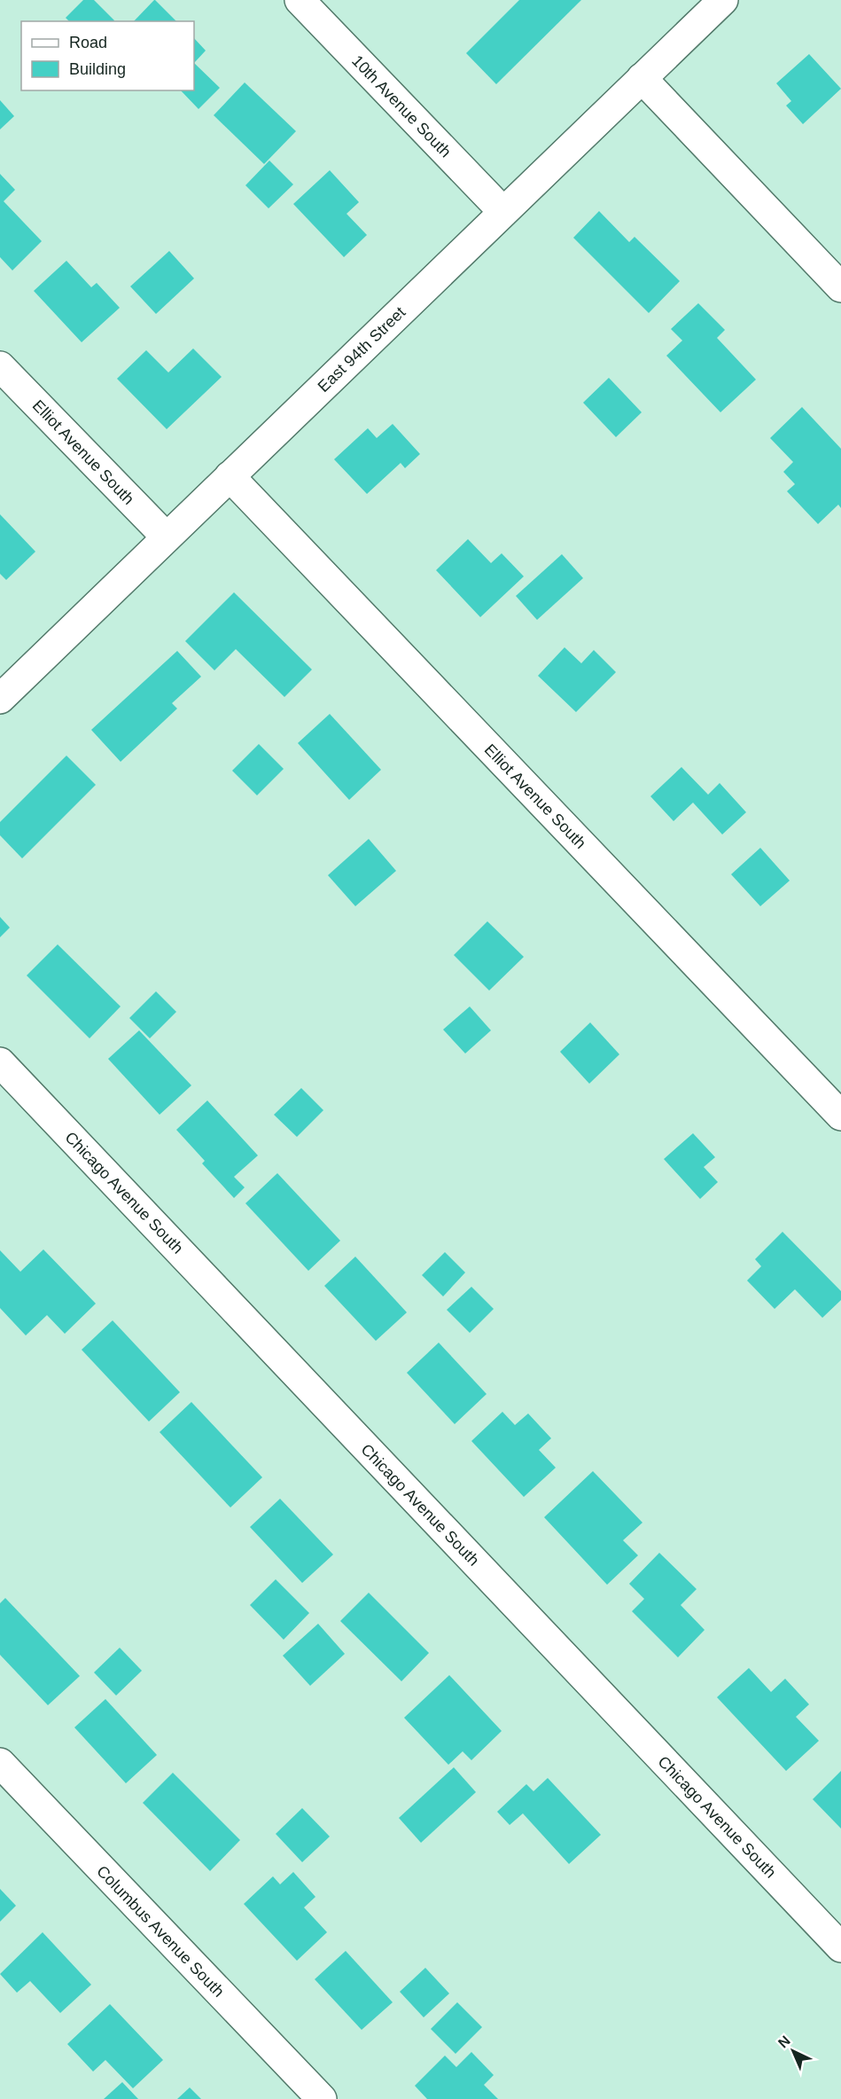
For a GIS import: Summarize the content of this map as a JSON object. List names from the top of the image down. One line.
{"streets":{"street":["10th Avenue South","East 94th Street","Elliot Avenue South","Chicago Avenue South","Columbus Avenue South"]},"crossings":[["10th Avenue South","East 94th Street"],["East 94th Street","Elliot Avenue South"]],"legend":["Road","Building"],"north":"top left"}
